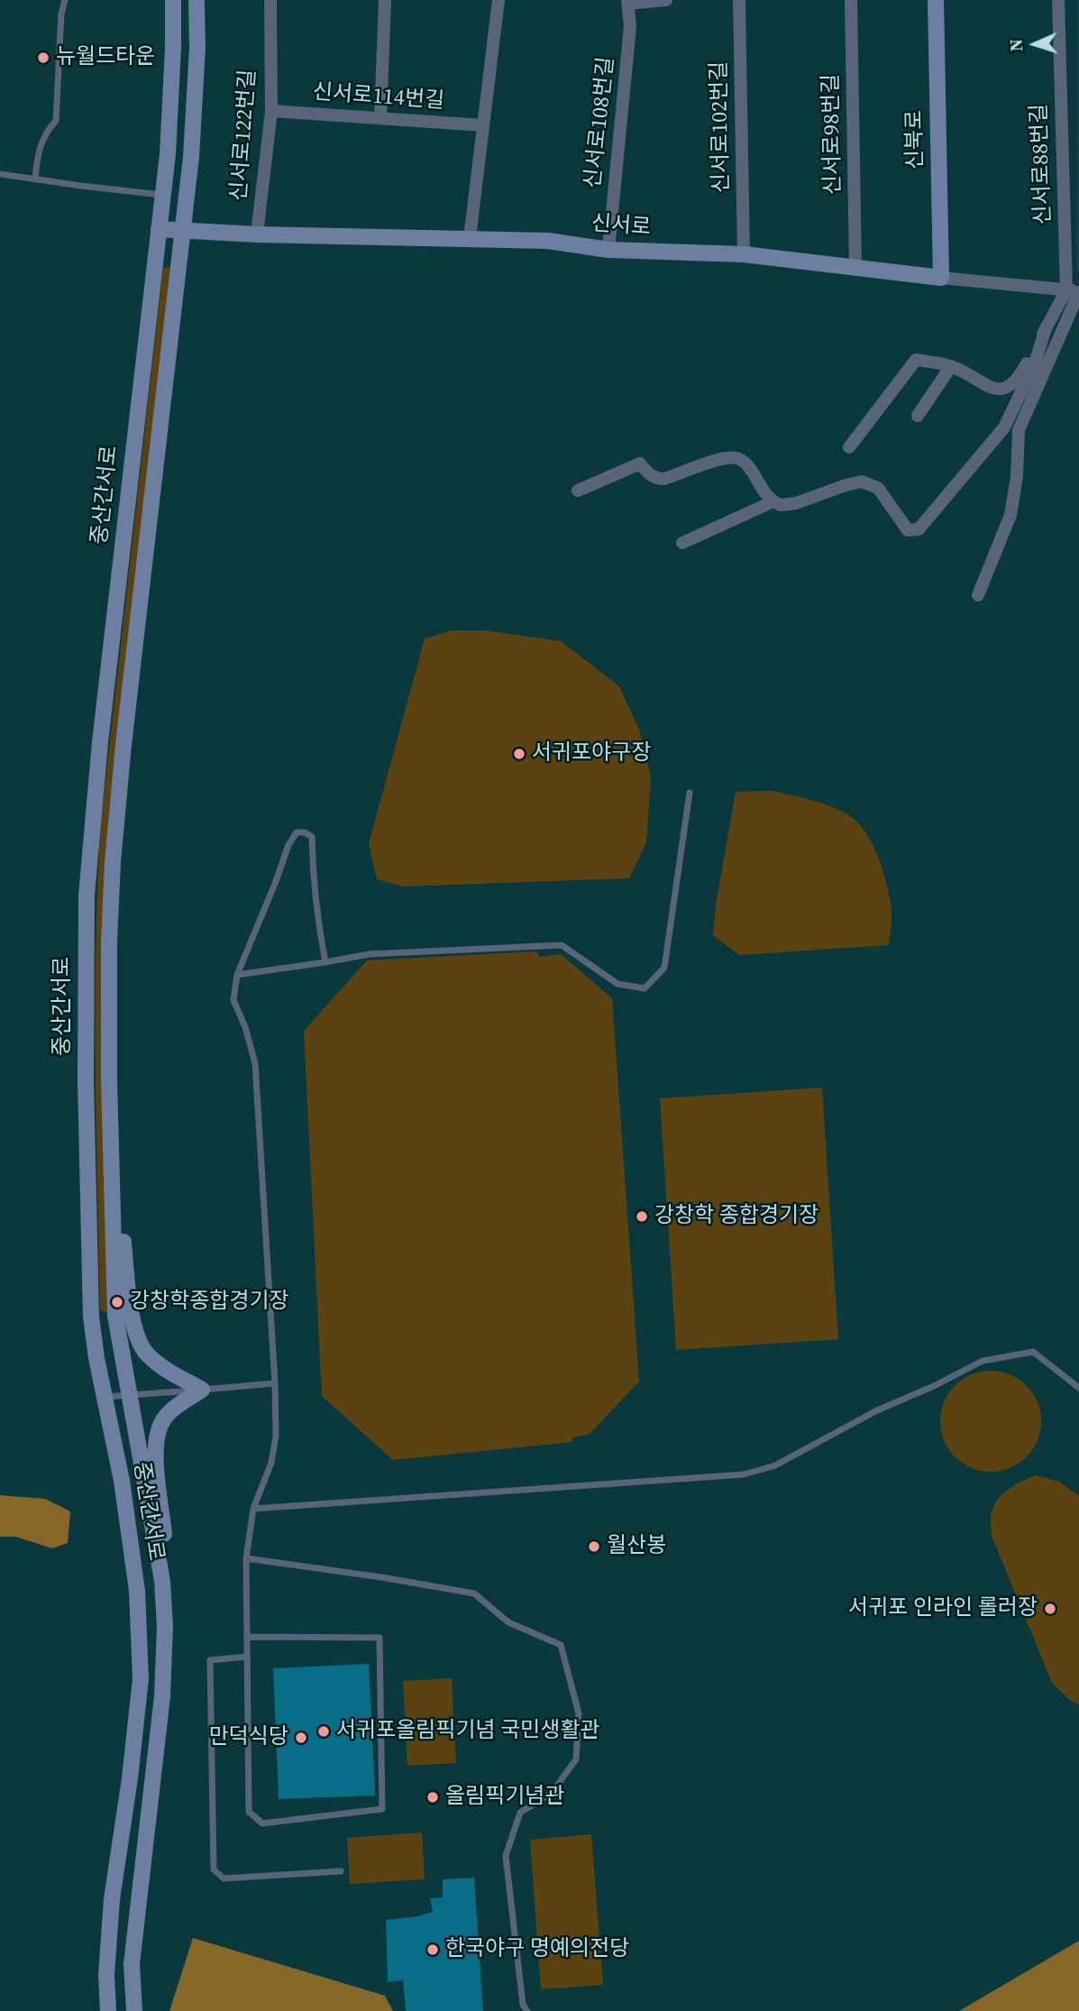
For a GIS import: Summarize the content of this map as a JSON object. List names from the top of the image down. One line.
{"streets":{"main road":["신북로","신서로","중산간서로"],"street":["신서로114번길","신서로108번길","신서로102번길","신서로98번길","신서로122번길","신서로88번길"]},"crossings":[["신서로114번길","신서로122번길"],["신서로108번길","신서로"],["신서로102번길","신서로"],["신서로98번길","신서로"],["신서로122번길","신서로"],["신북로","신서로"],["신서로88번길","신서로"],["신서로","중산간서로"]],"places":["뉴월드타운","서귀포야구장","강창학 종합경기장","강창학종합경기장","월산봉","서귀포 인라인 롤러장","서귀포올림픽기념 국민생활관","만덕식당","올림픽기념관","한국야구 명예의전당"],"north":"left"}
